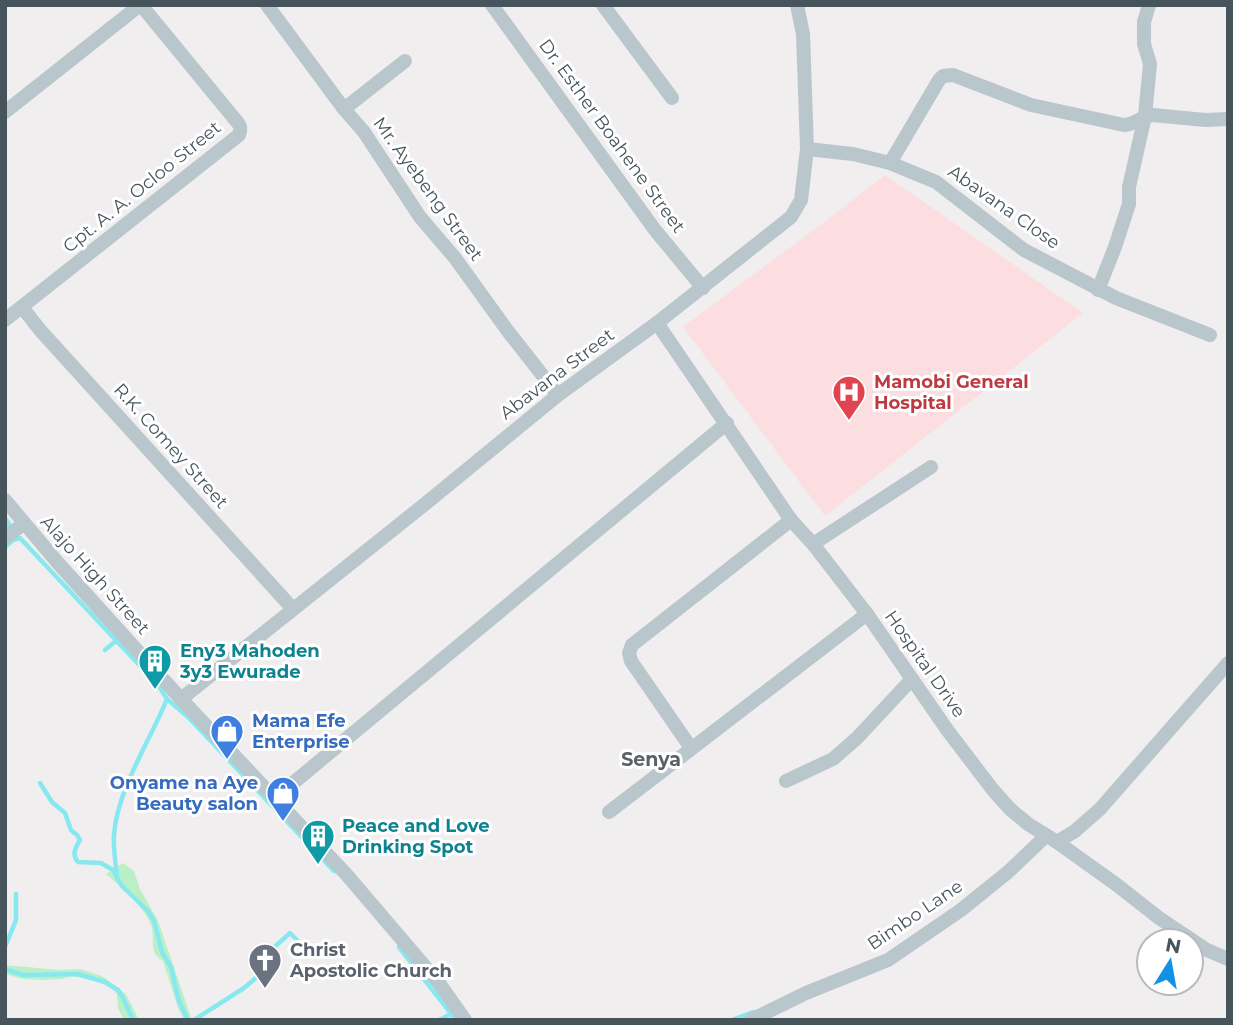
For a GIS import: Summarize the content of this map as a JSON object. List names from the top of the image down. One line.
{"streets":{"street":["Dr. Esther Boahene Street","Cpt. A. A. Ocloo Street","Mr. Ayebeng Street","Abavana Close","Abavana Street","R.K. Comey Street","Alajo High Street","Hospital Drive","Bimbo Lane"]},"crossings":[["Dr. Esther Boahene Street","Abavana Street"],["Cpt. A. A. Ocloo Street","R.K. Comey Street"],["Mr. Ayebeng Street","Abavana Street"],["Abavana Close","Abavana Street"],["Abavana Street","R.K. Comey Street"],["Abavana Street","Alajo High Street"],["Abavana Street","Hospital Drive"],["Hospital Drive","Bimbo Lane"]],"districts":["Senya"],"places":{"hospital":["Mamobi General Hospital"],"building":["Eny3 Mahoden 3y3 Ewurade","Peace and Love Drinking Spot"],"shop":["Mama Efe Enterprise","Onyame na Aye Beauty salon"],"church":["Christ Apostolic Church"]},"north":"top"}
